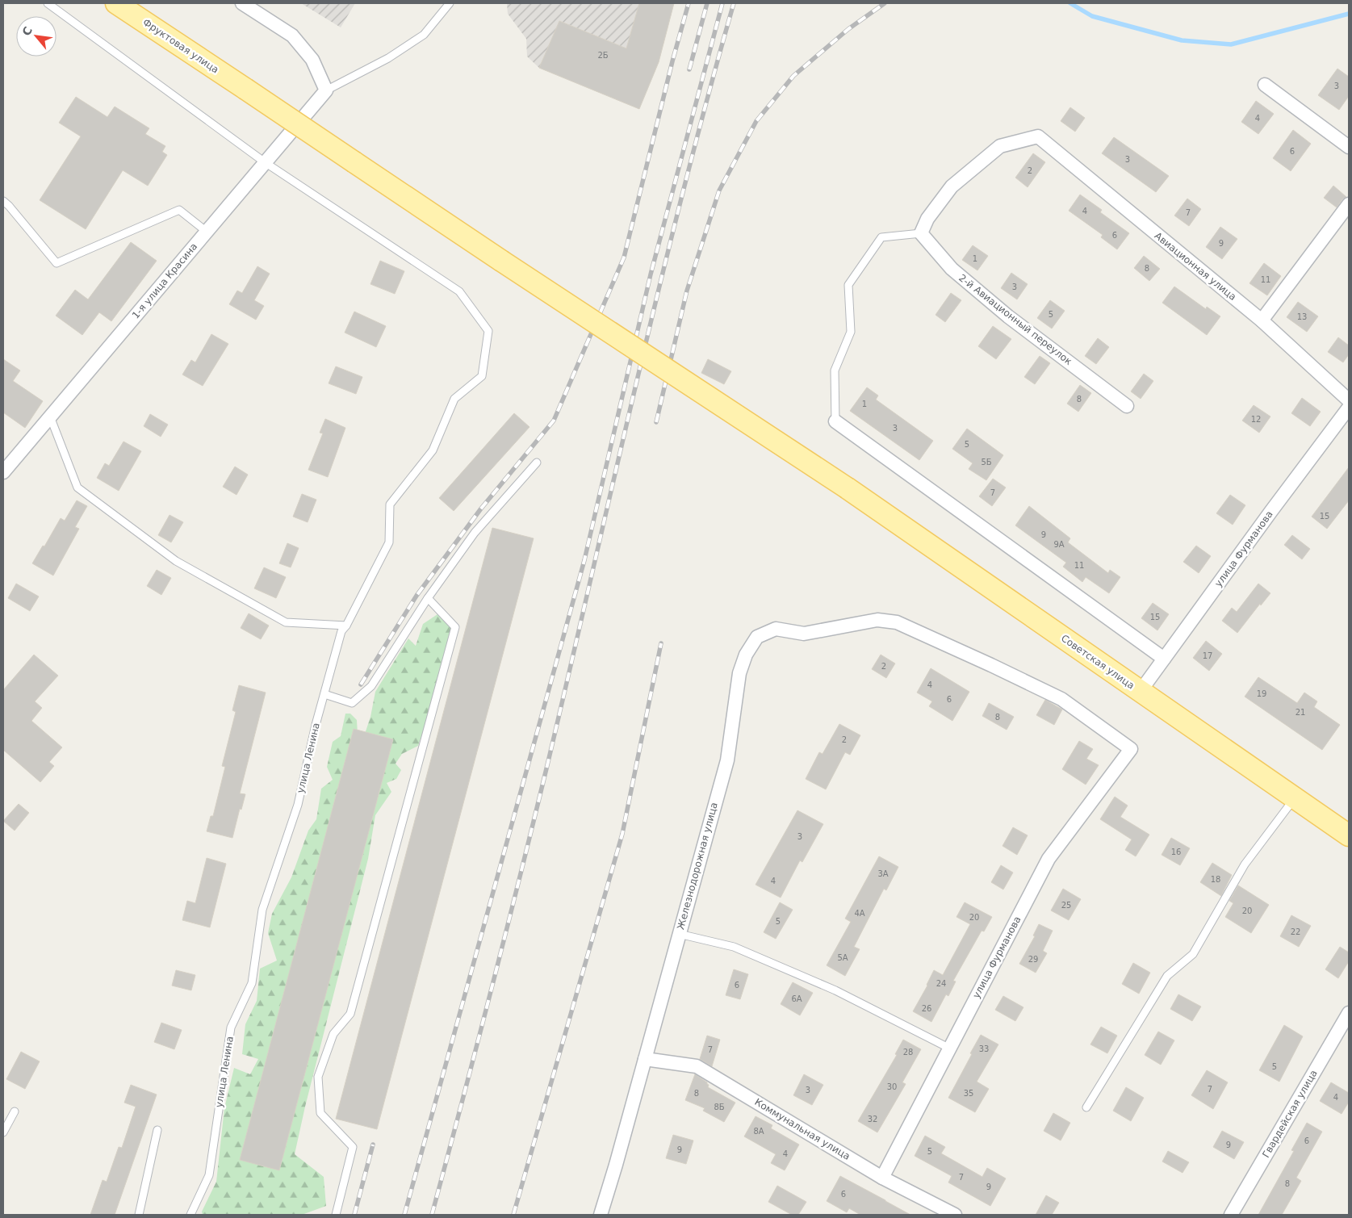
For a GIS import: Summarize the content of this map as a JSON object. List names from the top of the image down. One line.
{"streets":{"main road":["Фруктовая улица","Советская улица"],"street":["Авиационная улица","1-я улица Красина","2-й Авиационный переулок","улица Фурманова","Железнодорожная улица","Гвардейская улица","Коммунальная улица"],"lane":["улица Ленина"]},"crossings":[["Фруктовая улица","Советская улица"],["Авиационная улица","2-й Авиационный переулок"],["1-я улица Красина","улица Ленина"],["улица Фурманова","Советская улица"],["улица Фурманова","Железнодорожная улица"],["улица Фурманова","Коммунальная улица"],["Железнодорожная улица","Коммунальная улица"]],"house_numbers":["2Б","3","4","6","3","2","4","7","6","9","1","8","11","3","5","13","8","1","12","3","5","5Б","7","15","9","9А","11","15","17","2","4","19","6","21","8","2","3","16","3А","18","4","25","20","4А","20","5","22","5А","29","24","6","6А","26","33","7","28","5","30","7","3","8","35","4","8Б","32","8А","6","9","9","5","4","7","8","9","6"],"north":"top left"}
